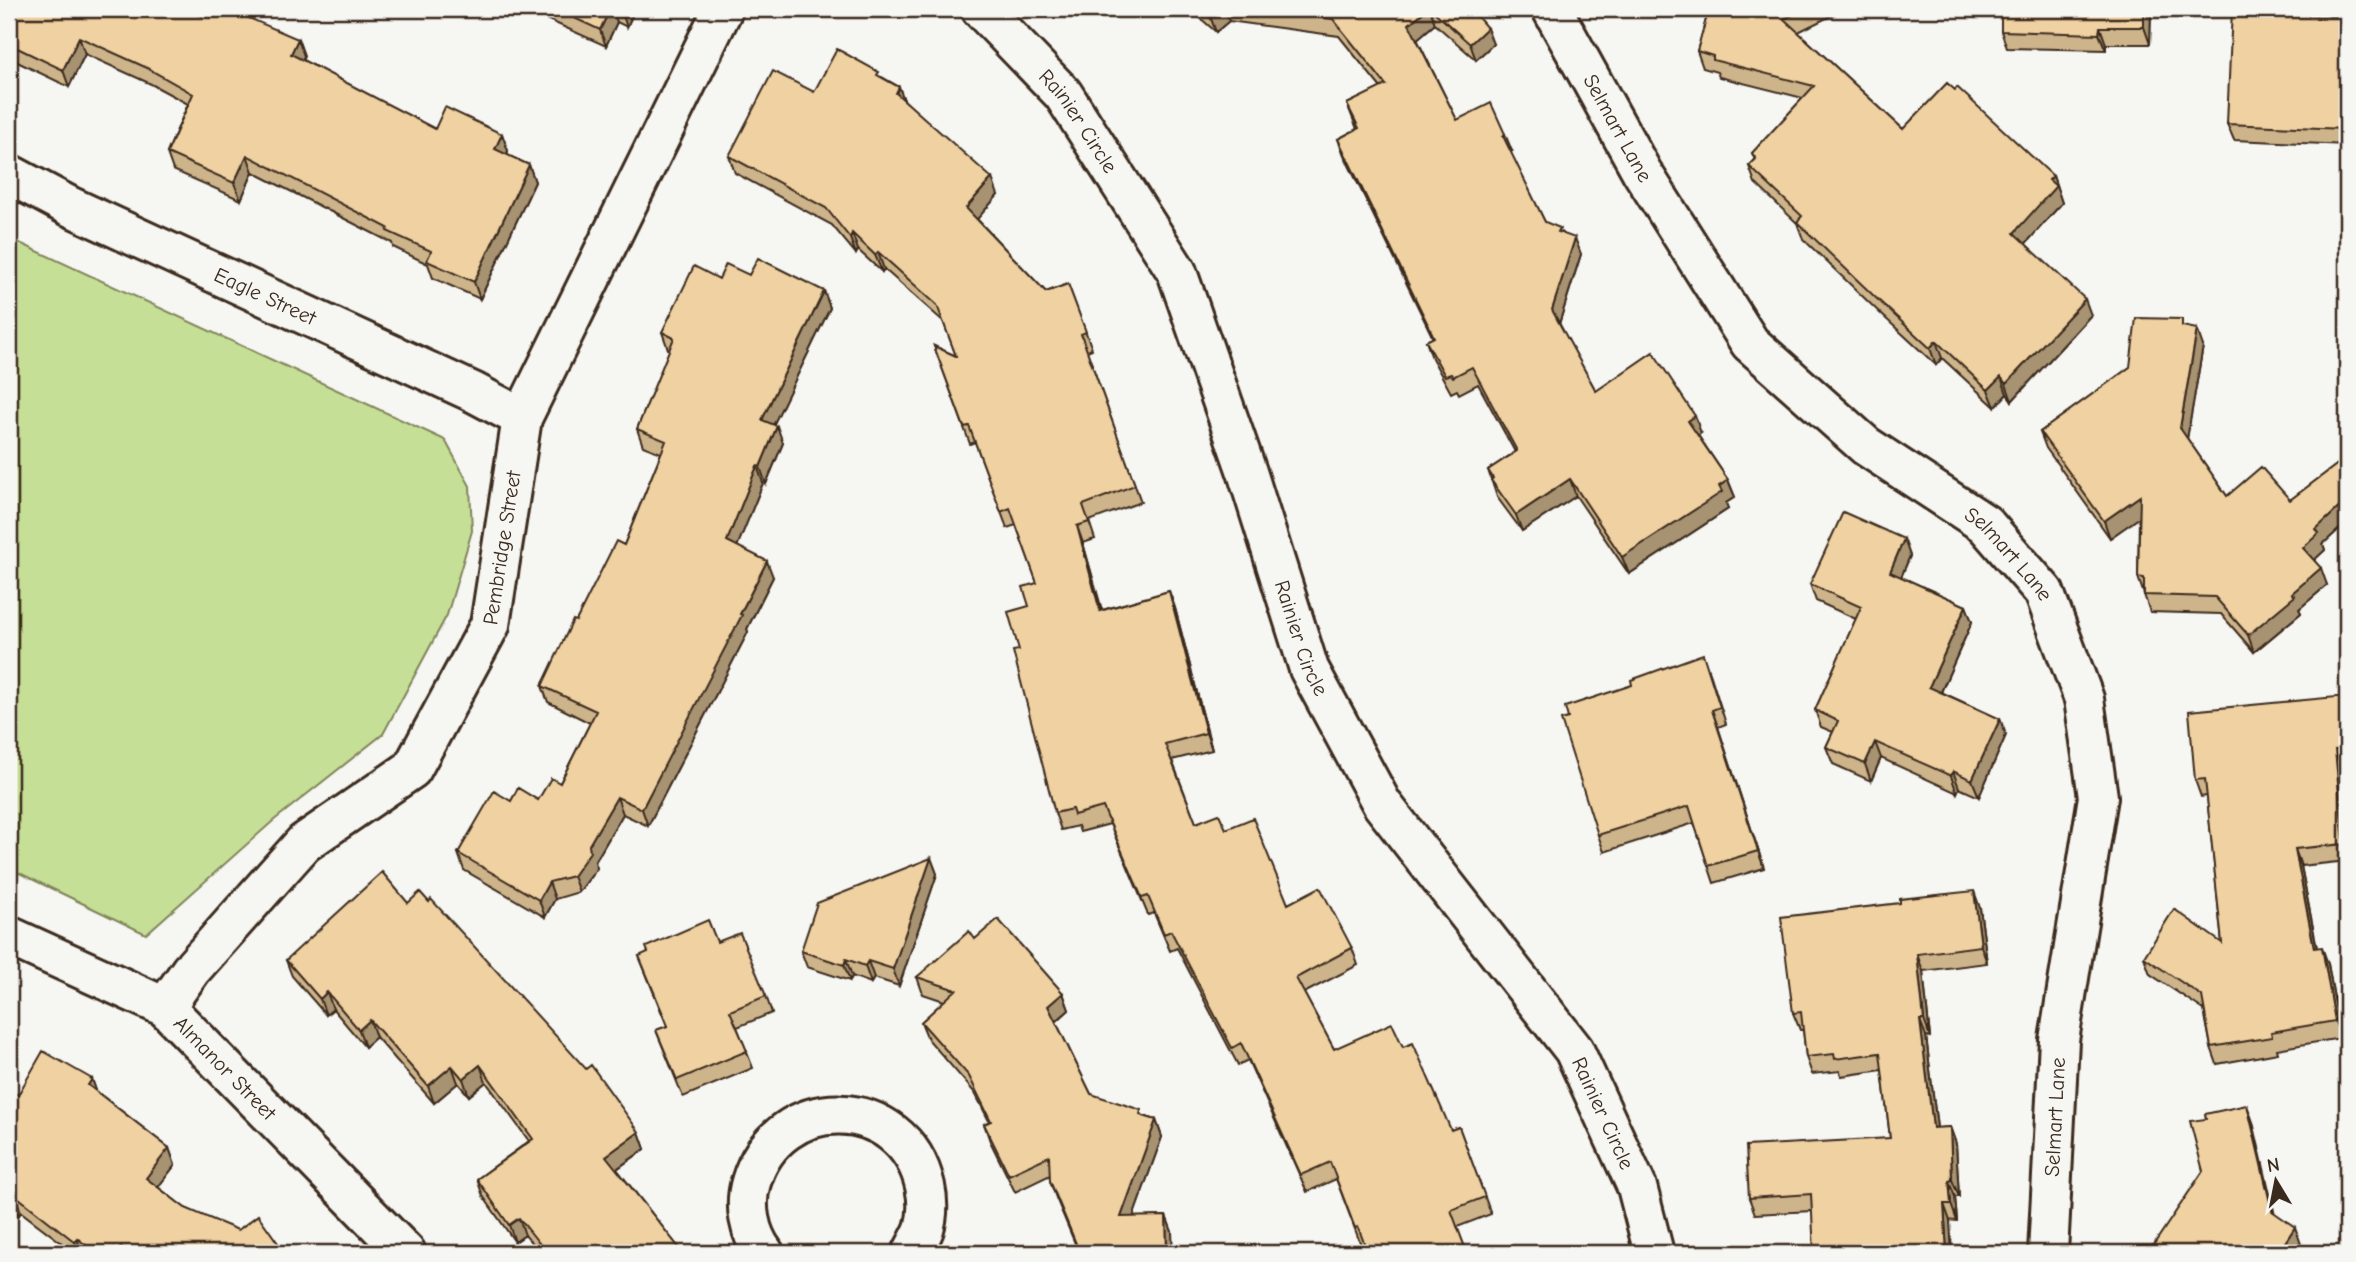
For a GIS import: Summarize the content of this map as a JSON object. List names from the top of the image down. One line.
{"streets":{"street":["Rainier Circle","Selmart Lane","Eagle Street","Pembridge Street","Almanor Street"]},"crossings":[["Eagle Street","Pembridge Street"],["Pembridge Street","Almanor Street"]],"north":"top"}
